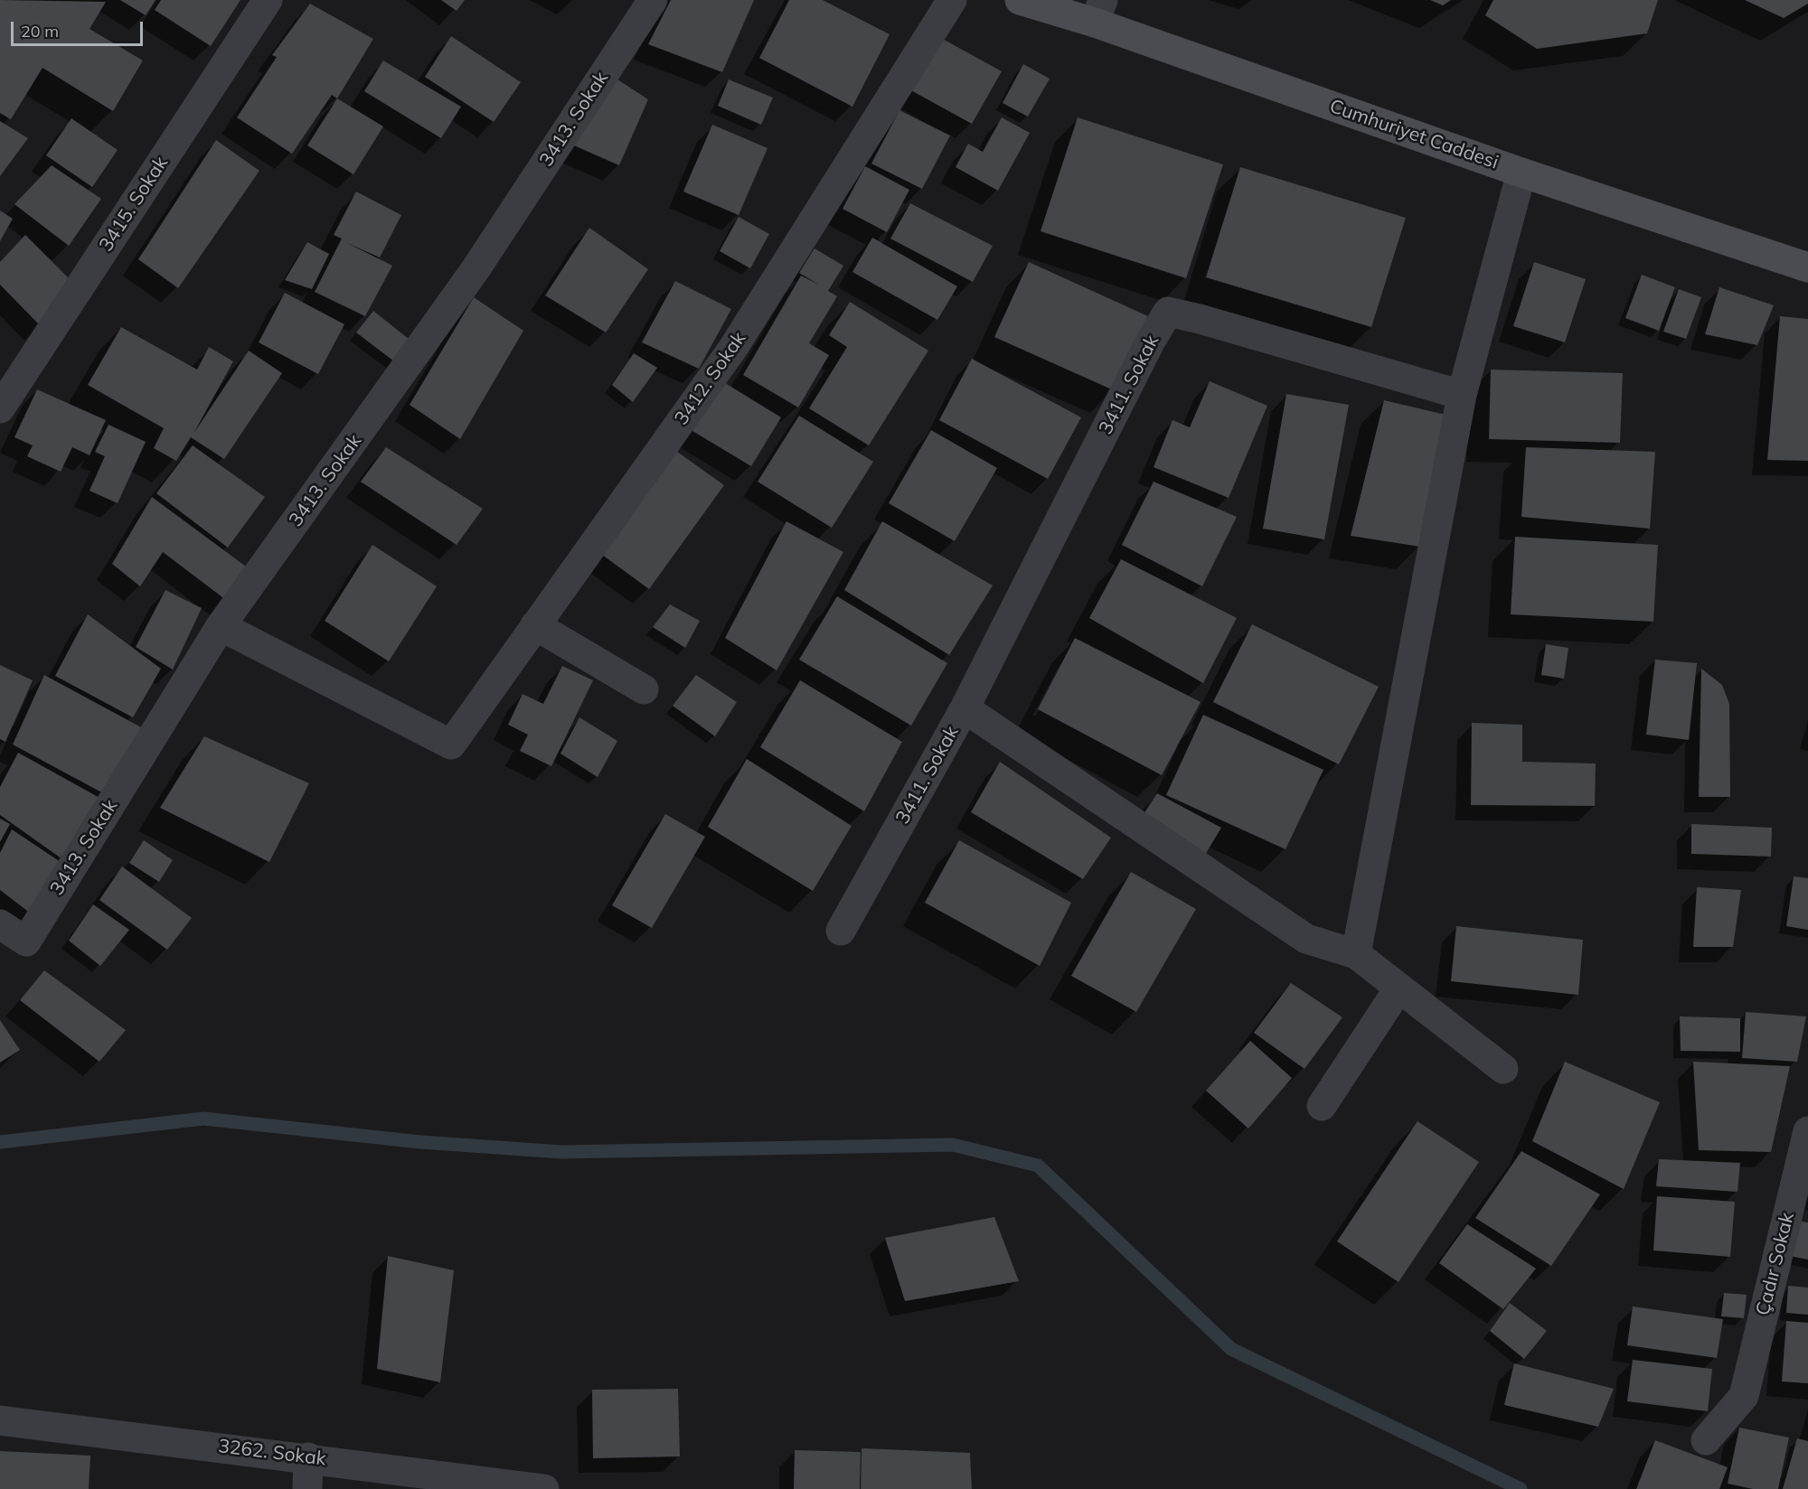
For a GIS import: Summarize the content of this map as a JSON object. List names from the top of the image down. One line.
{"streets":{"main road":["Cumhuriyet Caddesi"],"street":["3413. Sokak","3415. Sokak","3412. Sokak","3411. Sokak","Çadır Sokak","3262. Sokak"]},"crossings":[["3413. Sokak","3412. Sokak"]],"scale_bar":"20 m"}
